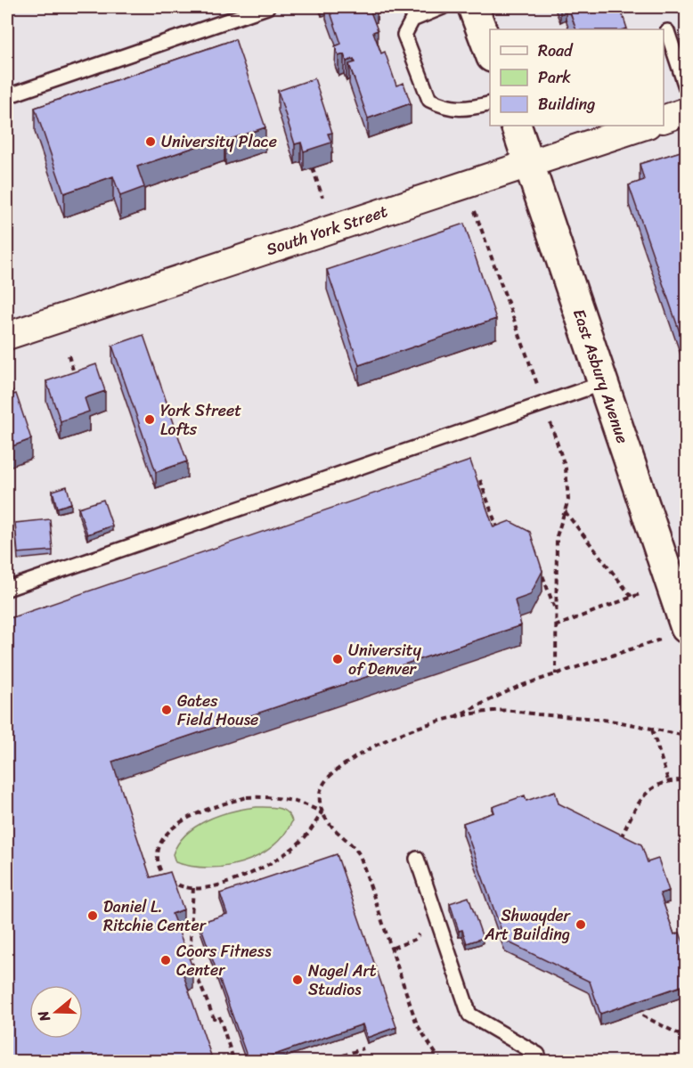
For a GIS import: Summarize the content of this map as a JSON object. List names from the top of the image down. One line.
{"streets":{"street":["South York Street","East Asbury Avenue"]},"crossings":[["South York Street","East Asbury Avenue"]],"places":["University Place","York Street Lofts","University of Denver","Gates Field House","Daniel L. Ritchie Center","Shwayder Art Building","Coors Fitness Center","Nagel Art Studios"],"legend":["Road","Park","Building"],"north":"left"}
